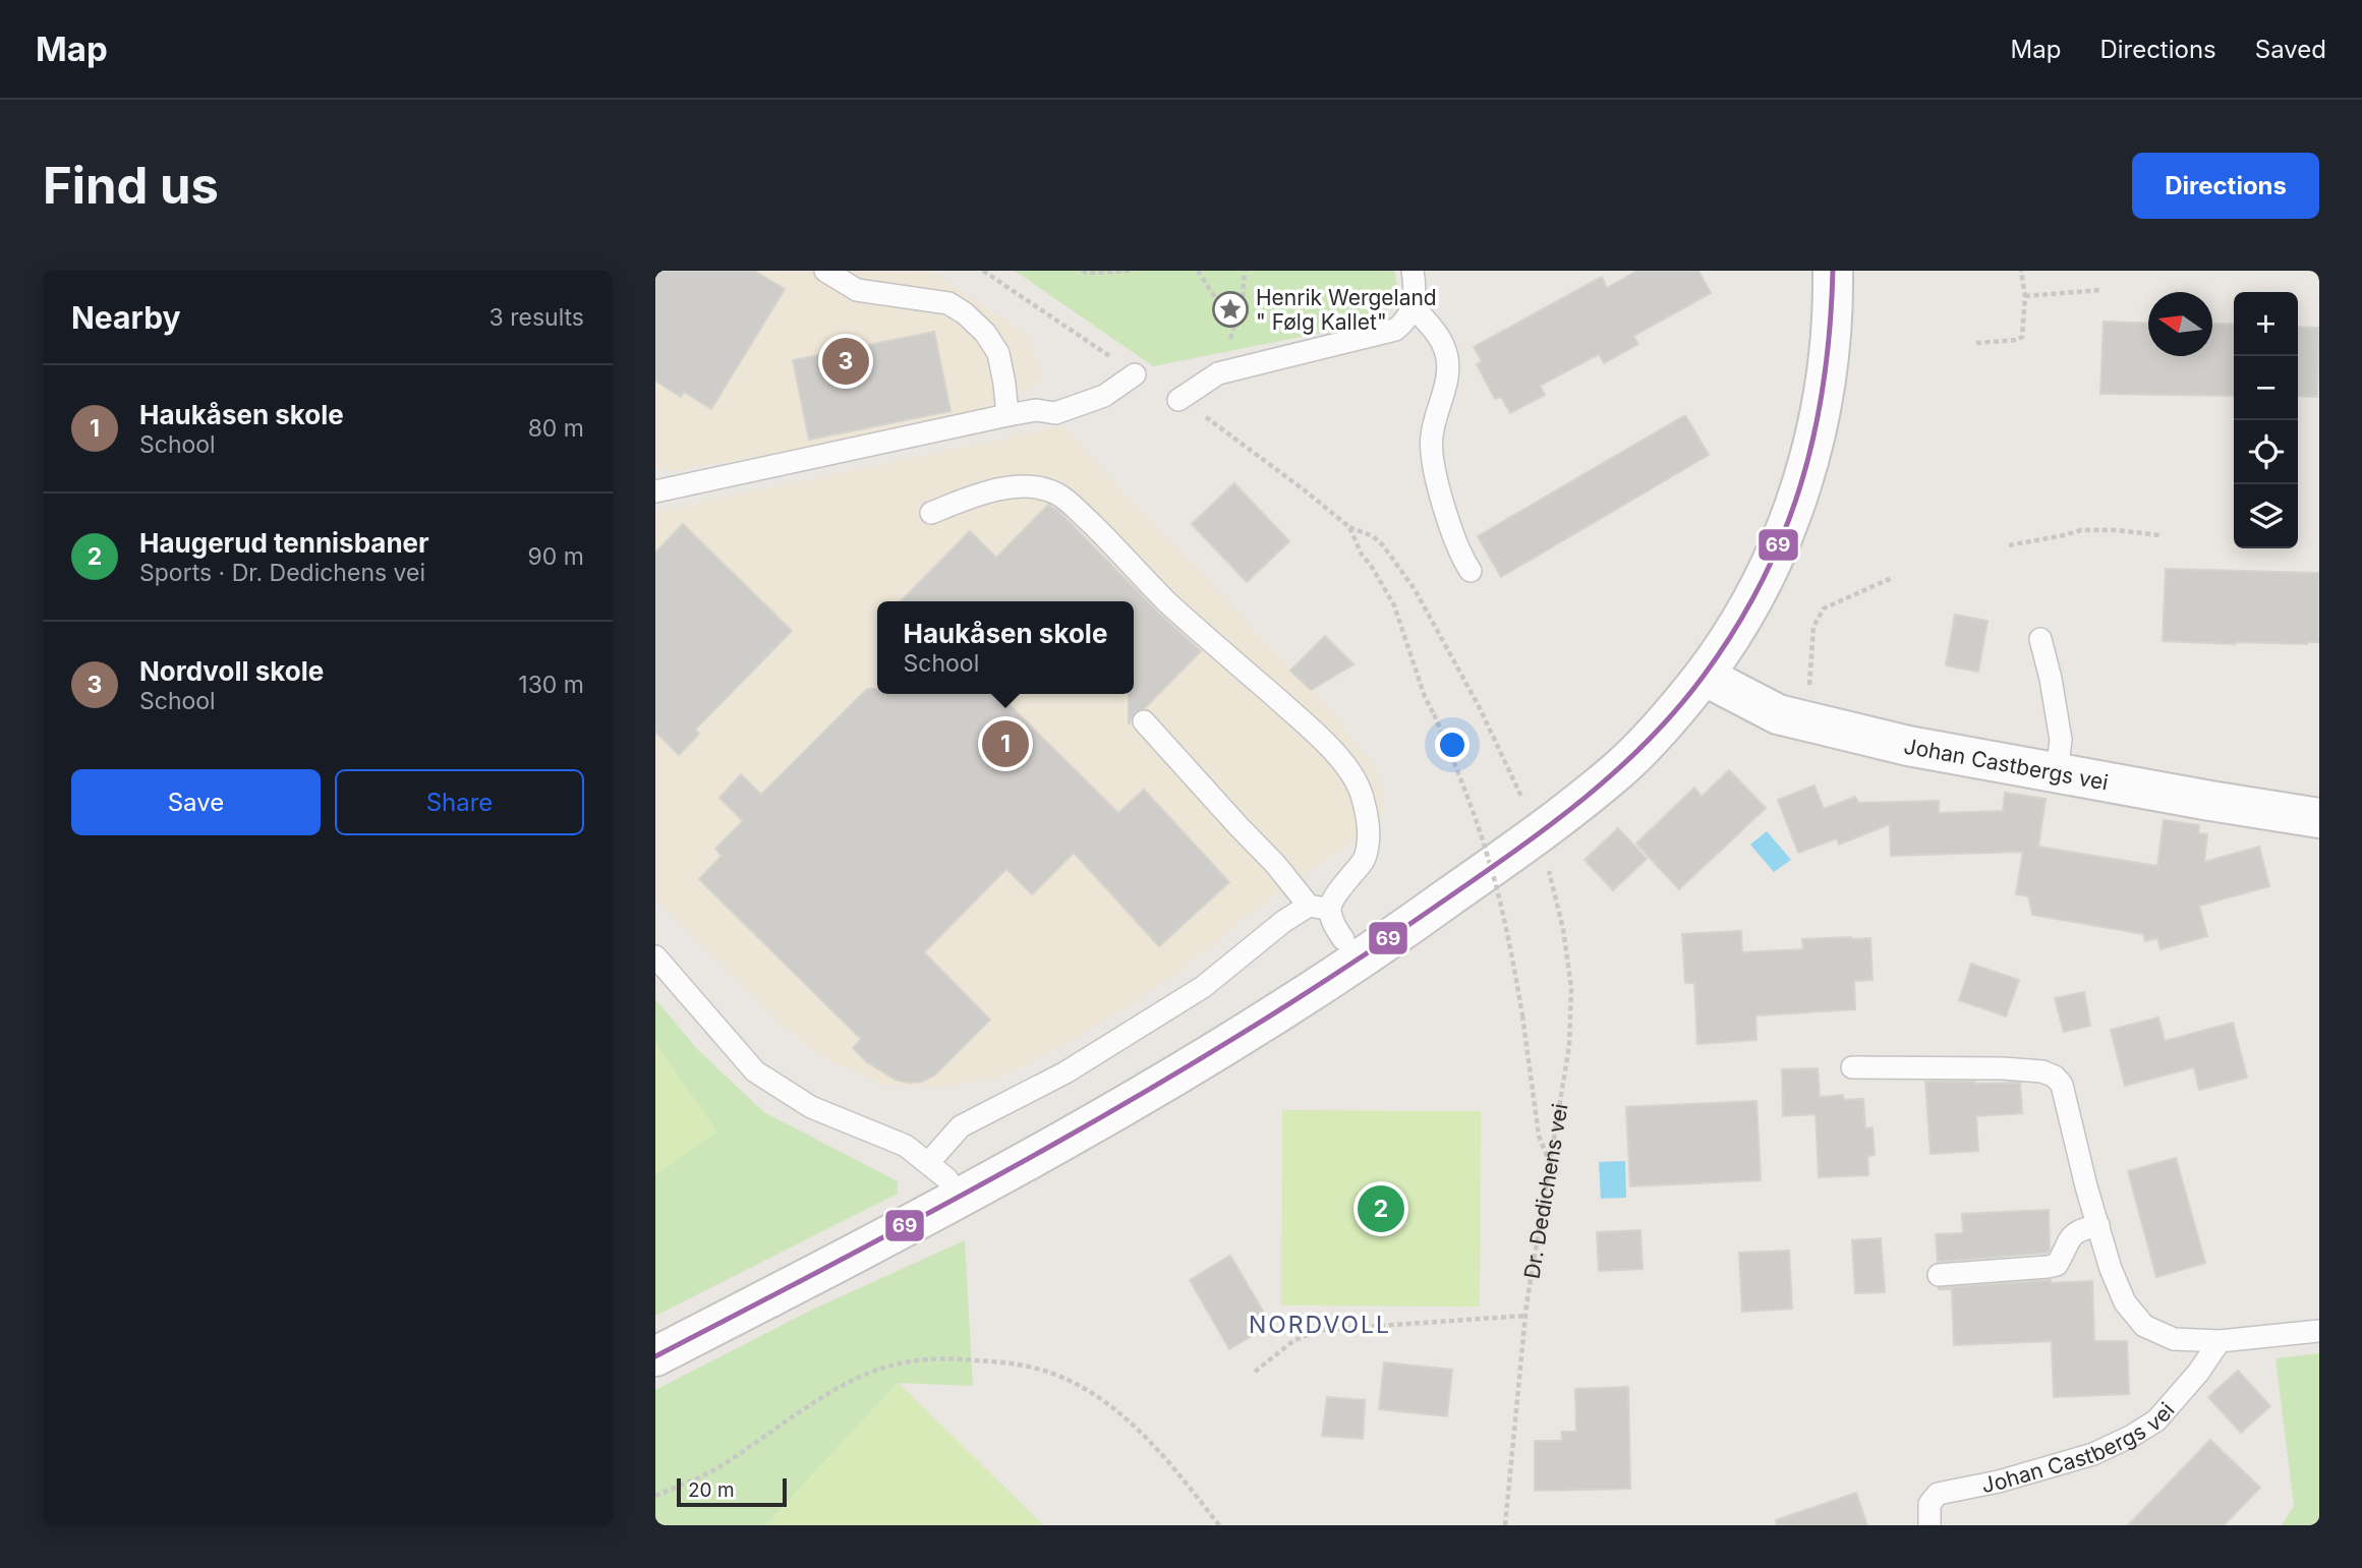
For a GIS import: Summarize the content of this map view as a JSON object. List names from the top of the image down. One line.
{"streets":{"street":["Johan Castbergs vei"],"path":["Dr. Dedichens vei"]},"districts":["NORDVOLL"],"places":{"place":["Henrik Wergeland \" Følg Kallet\""]},"lines":["transit line 69"],"scale_bar":"20 m","north":"left","page":{"header":"Map","nav":["Map","Directions","Saved"],"buttons":["Directions",["Save","Share"]],"title":"Find us","heading":["Nearby","3 results"],"map_buttons":["+","−"],"pins":["3","1","2"],"list":[{"mark":"1","name":"Haukåsen skole","note":"School","value":"80 m"},{"mark":"2","name":"Haugerud tennisbaner","note":"Sports · Dr. Dedichens vei","value":"90 m"},{"mark":"3","name":"Nordvoll skole","note":"School","value":"130 m"}],"popup":["Haukåsen skole","School"],"scale":"20 m"}}
